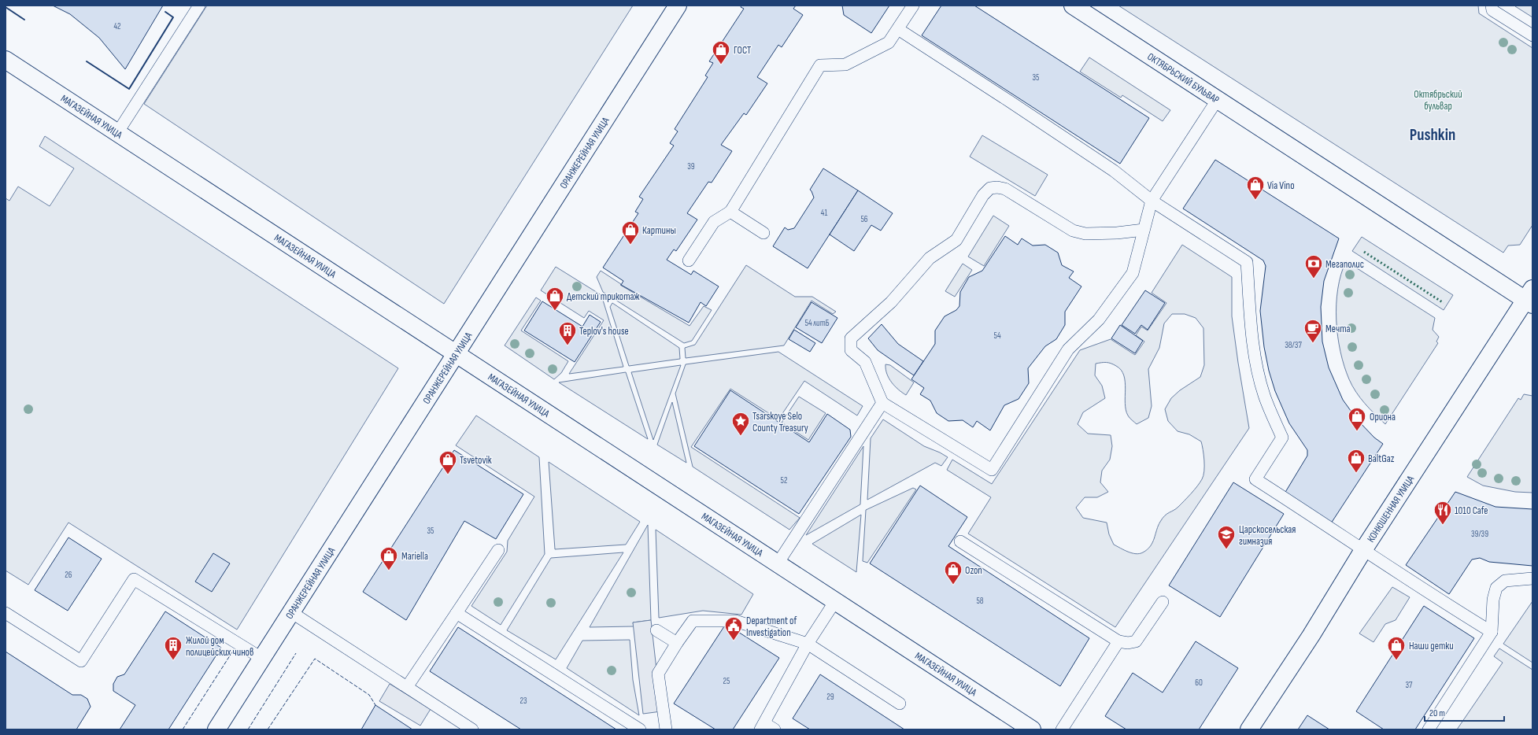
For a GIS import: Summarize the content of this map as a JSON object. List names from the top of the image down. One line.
{"streets":{"street":["ОКТЯБРЬСКИЙ БУЛЬВАР","МАГАЗЕЙНАЯ УЛИЦА","ОРАНЖЕРЕЙНАЯ УЛИЦА","КОНЮШЕННАЯ УЛИЦА"]},"crossings":[["ОКТЯБРЬСКИЙ БУЛЬВАР","КОНЮШЕННАЯ УЛИЦА"],["МАГАЗЕЙНАЯ УЛИЦА","ОРАНЖЕРЕЙНАЯ УЛИЦА"]],"districts":["Pushkin"],"parks":["Октябрьский бульвар"],"places":{"shop":["ГОСТ","Via Vino","Картины","Детский трикотаж","Ориона","BaltGaz","Tsvetovik","Mariella","Ozon","Наши детки"],"bank":["Мегаполис"],"cafe":["Мечта"],"building":["Teplov's house","Жилой дом полицейских чинов"],"place":["Tsarskoye Selo County Treasury"],"restaurant":["1010 Cafe"],"school or university":["Царскосельская гимназия"],"public building":["Department of Investigation"]},"house_numbers":["42","35","39","41","56","54 литБ","54","38/37","52","35","39/39","26","58","25","60","37","29","23"],"scale_bar":"20 m"}
